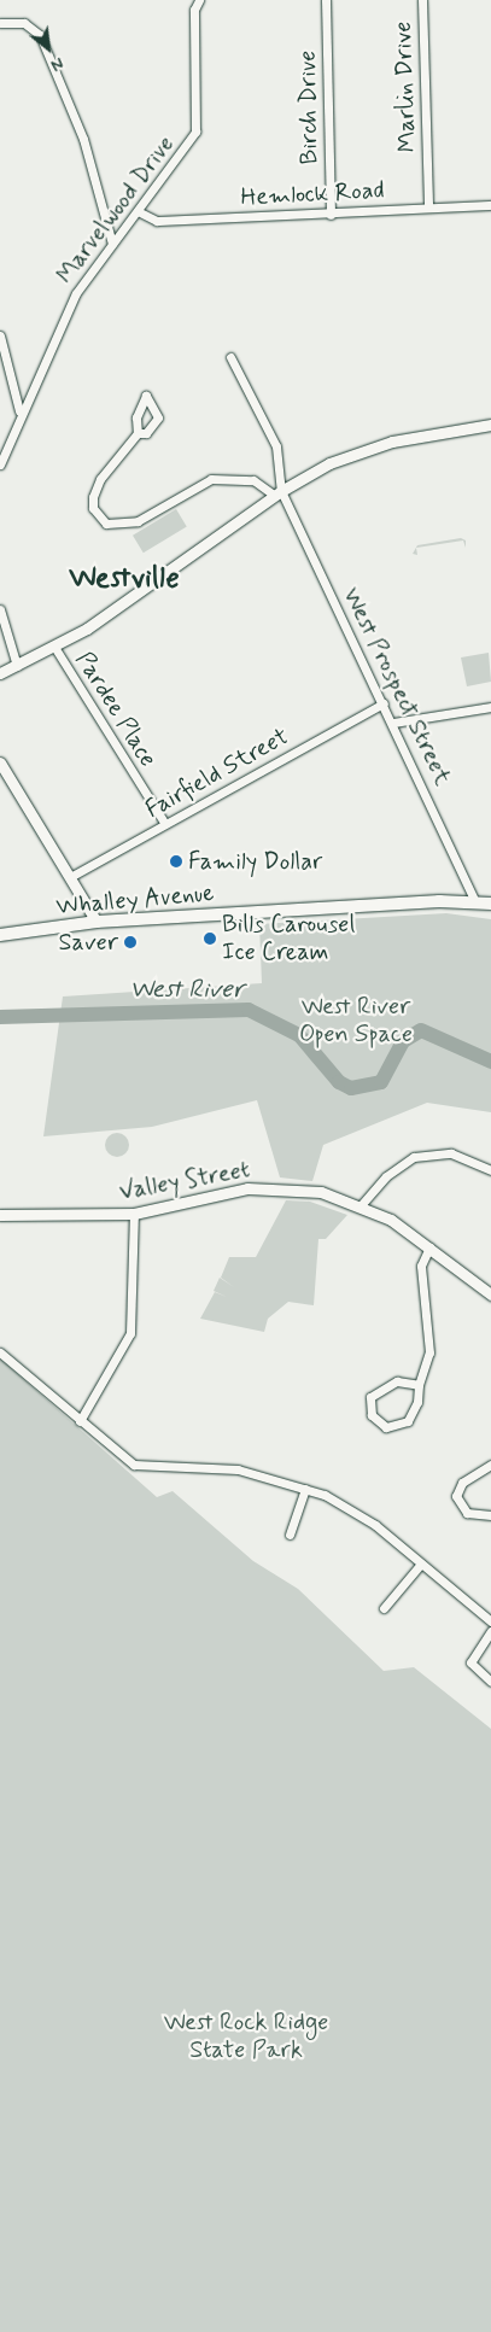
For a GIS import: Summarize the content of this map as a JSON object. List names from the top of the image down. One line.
{"streets":{"main road":["Whalley Avenue","Valley Street"],"street":["Marlin Drive","Birch Drive","Hemlock Road","Marvelwood Drive","West Prospect Street","Pardee Place","Fairfield Street"]},"crossings":[["Marlin Drive","Hemlock Road"],["Birch Drive","Hemlock Road"],["Hemlock Road","Marvelwood Drive"],["West Prospect Street","Fairfield Street"],["West Prospect Street","Whalley Avenue"],["Pardee Place","Fairfield Street"]],"districts":["Westville"],"water":["West River"],"parks":["West River Open Space","West Rock Ridge State Park"],"places":["Family Dollar","Bills Carousel Ice Cream","Saver"],"north":"bottom right"}
